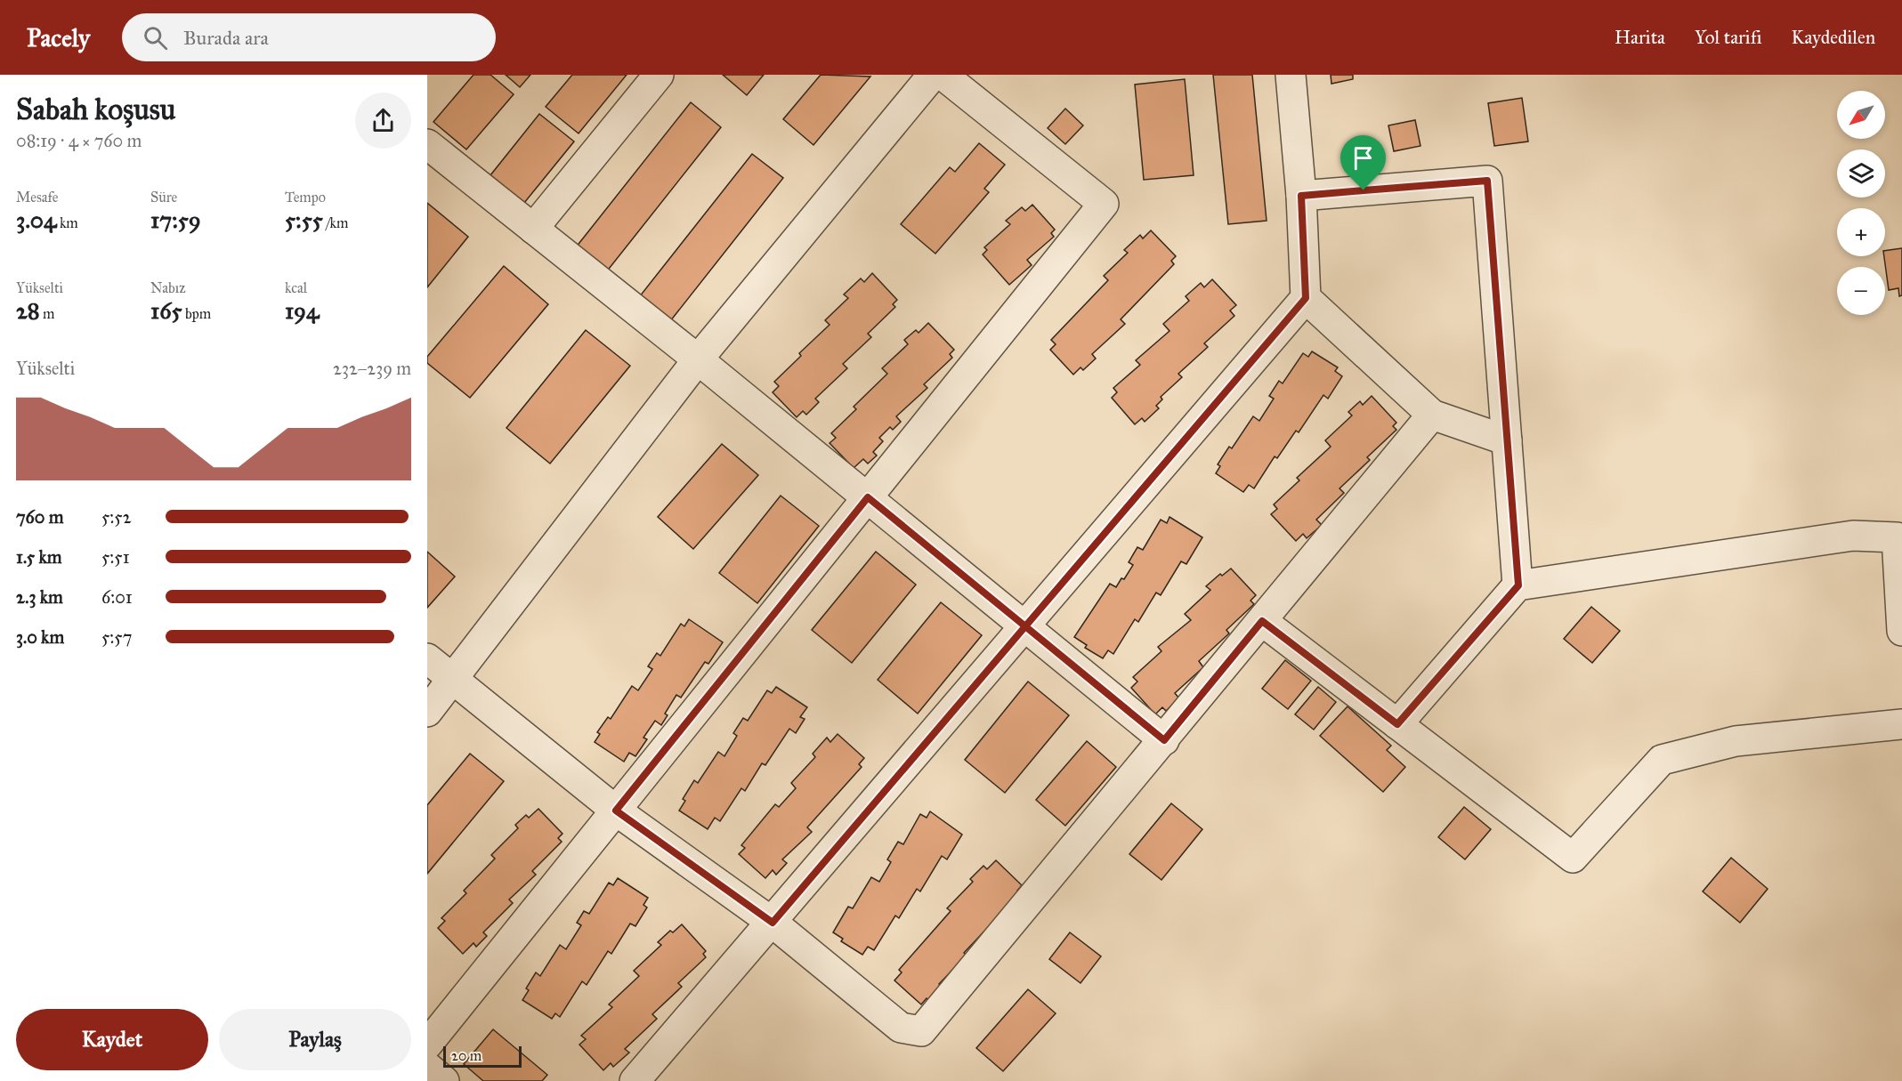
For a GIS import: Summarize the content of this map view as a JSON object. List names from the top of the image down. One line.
{"scale_bar":"20 m","north":"bottom left","page":{"header":"Pacely","search":"Burada ara","nav":["Harita","Yol tarifi","Kaydedilen"],"heading":["Sabah koşusu","08:19 · 4 × 760 m"],"map_buttons":["+","−"],"stats":[["Mesafe","3.04 km"],["Süre","17:59"],["Tempo","5:55 /km"],["Yükselti","28 m"],["Nabız","165 bpm"],["kcal","194"]],"chart":["Yükselti","232–239 m"],"list":[{"name":"760 m","note":"5:52"},{"name":"1.5 km","note":"5:51"},{"name":"2.3 km","note":"6:01"},{"name":"3.0 km","note":"5:57"}],"buttons":["Kaydet","Paylaş"],"scale":"20 m"}}
